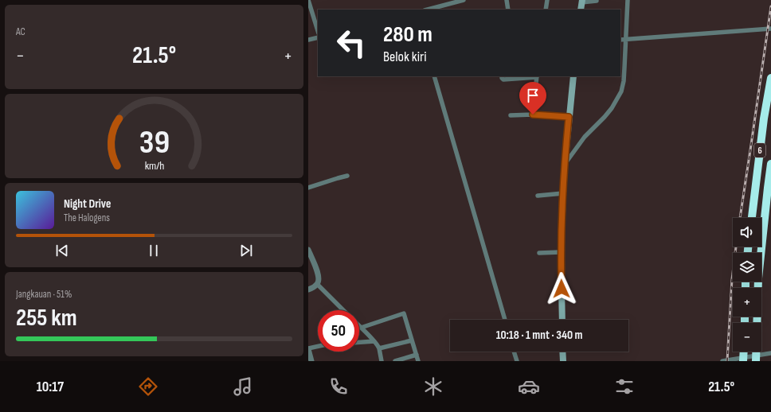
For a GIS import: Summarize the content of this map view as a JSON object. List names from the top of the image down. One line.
{"streets":{"highway":["6"]},"page":{"tile":["AC",["Jangkauan · 51%","255 km"]],"turn":["280 m","Belok kiri"],"heat":["−","21.5°","+"],"song":["Night Drive","The Halogens"],"map_buttons":["+","−"],"limit":"50","trip":"10:18 · 1 mnt · 340 m","tabs":["10:17","21.5°"],"gauge":["39","km/h"]}}
